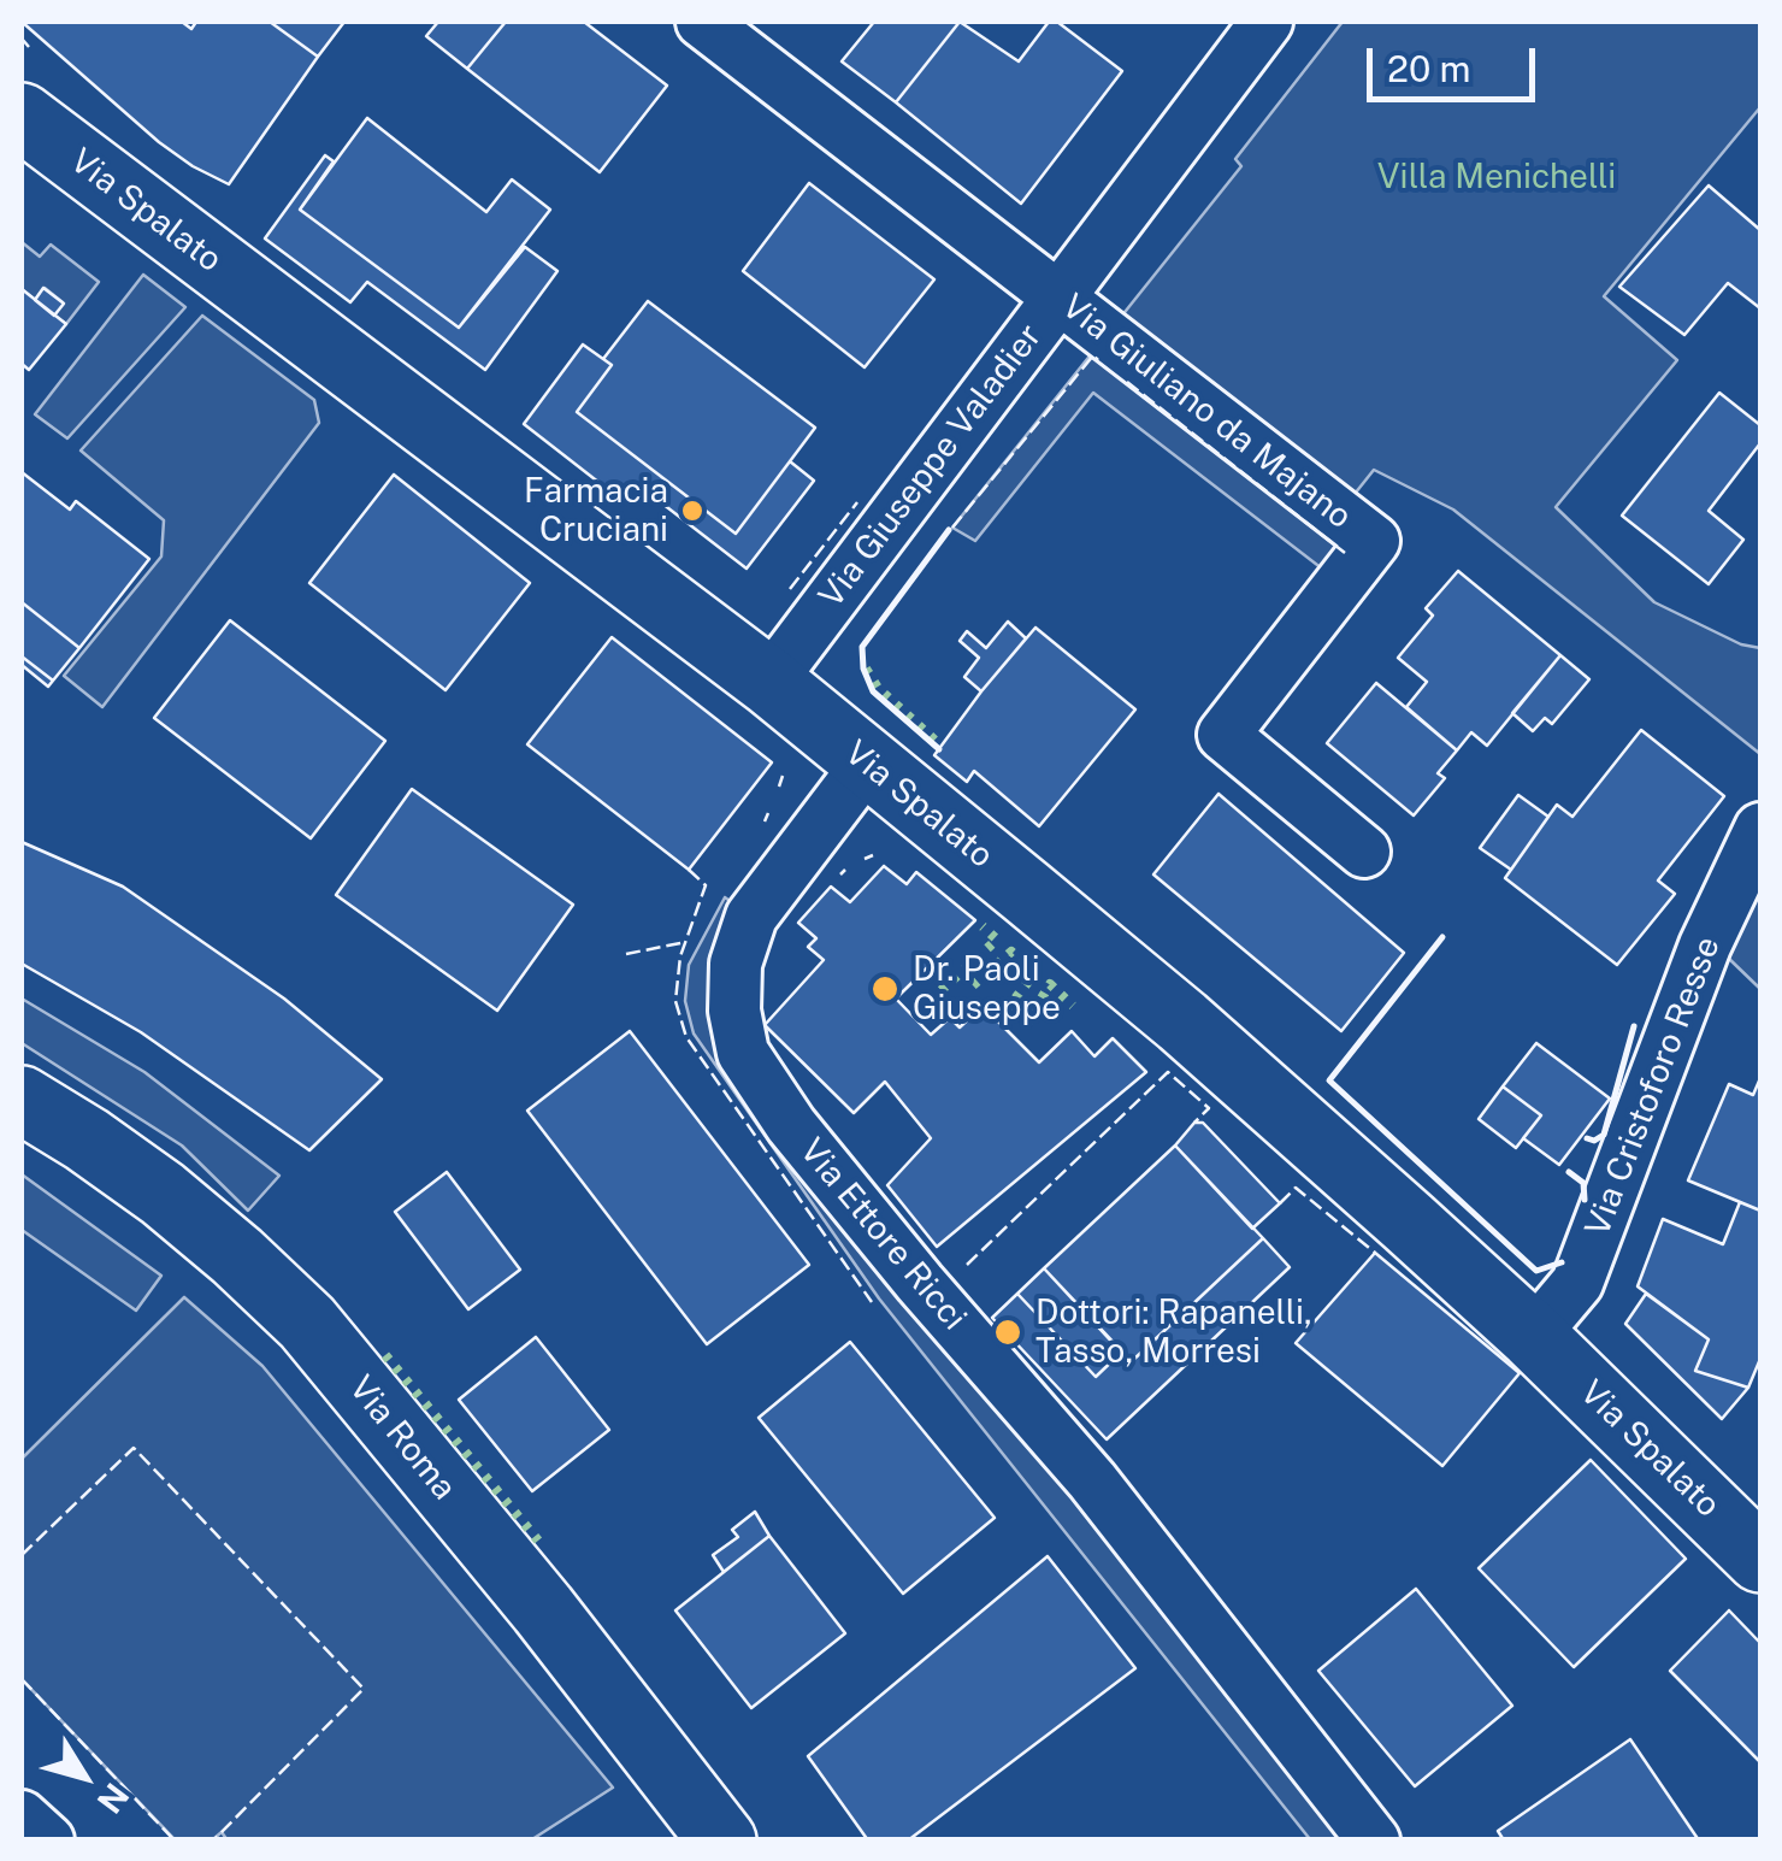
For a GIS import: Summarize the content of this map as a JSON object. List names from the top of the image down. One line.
{"streets":{"main road":["Via Spalato","Via Roma"],"street":["Via Giuliano da Majano","Via Giuseppe Valadier","Via Cristoforo Resse","Via Ettore Ricci"]},"crossings":[["Via Spalato","Via Giuseppe Valadier"],["Via Spalato","Via Cristoforo Resse"],["Via Spalato","Via Ettore Ricci"],["Via Giuliano da Majano","Via Giuseppe Valadier"]],"parks":["Villa Menichelli"],"places":["Farmacia Cruciani","Dr. Paoli Giuseppe","Dottori: Rapanelli, Tasso, Morresi"],"scale_bar":"20 m","north":"bottom right"}
